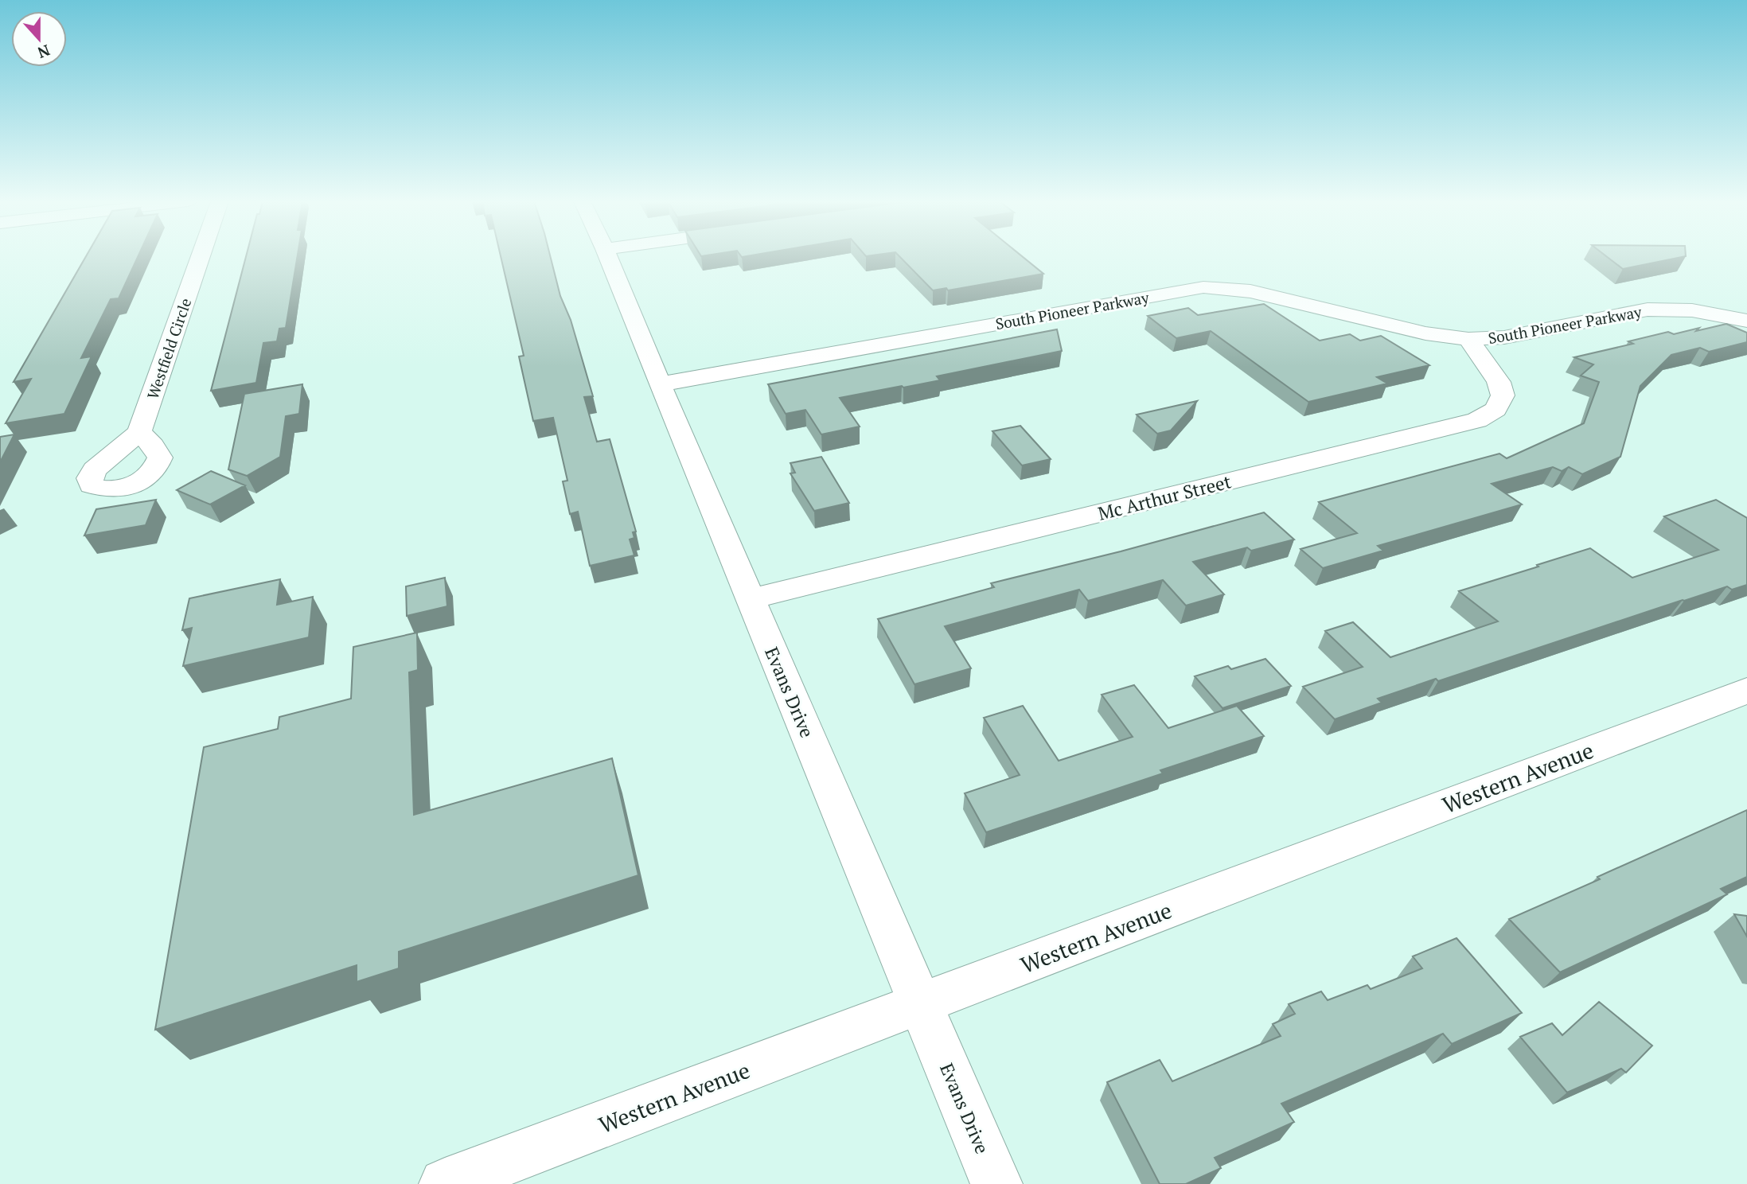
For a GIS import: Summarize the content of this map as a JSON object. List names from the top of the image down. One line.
{"streets":{"street":["South Pioneer Parkway","Westfield Circle","Mc Arthur Street","Evans Drive","Western Avenue"]},"crossings":[["South Pioneer Parkway","Mc Arthur Street"],["South Pioneer Parkway","Evans Drive"],["Mc Arthur Street","Evans Drive"],["Evans Drive","Western Avenue"]],"north":"bottom"}
